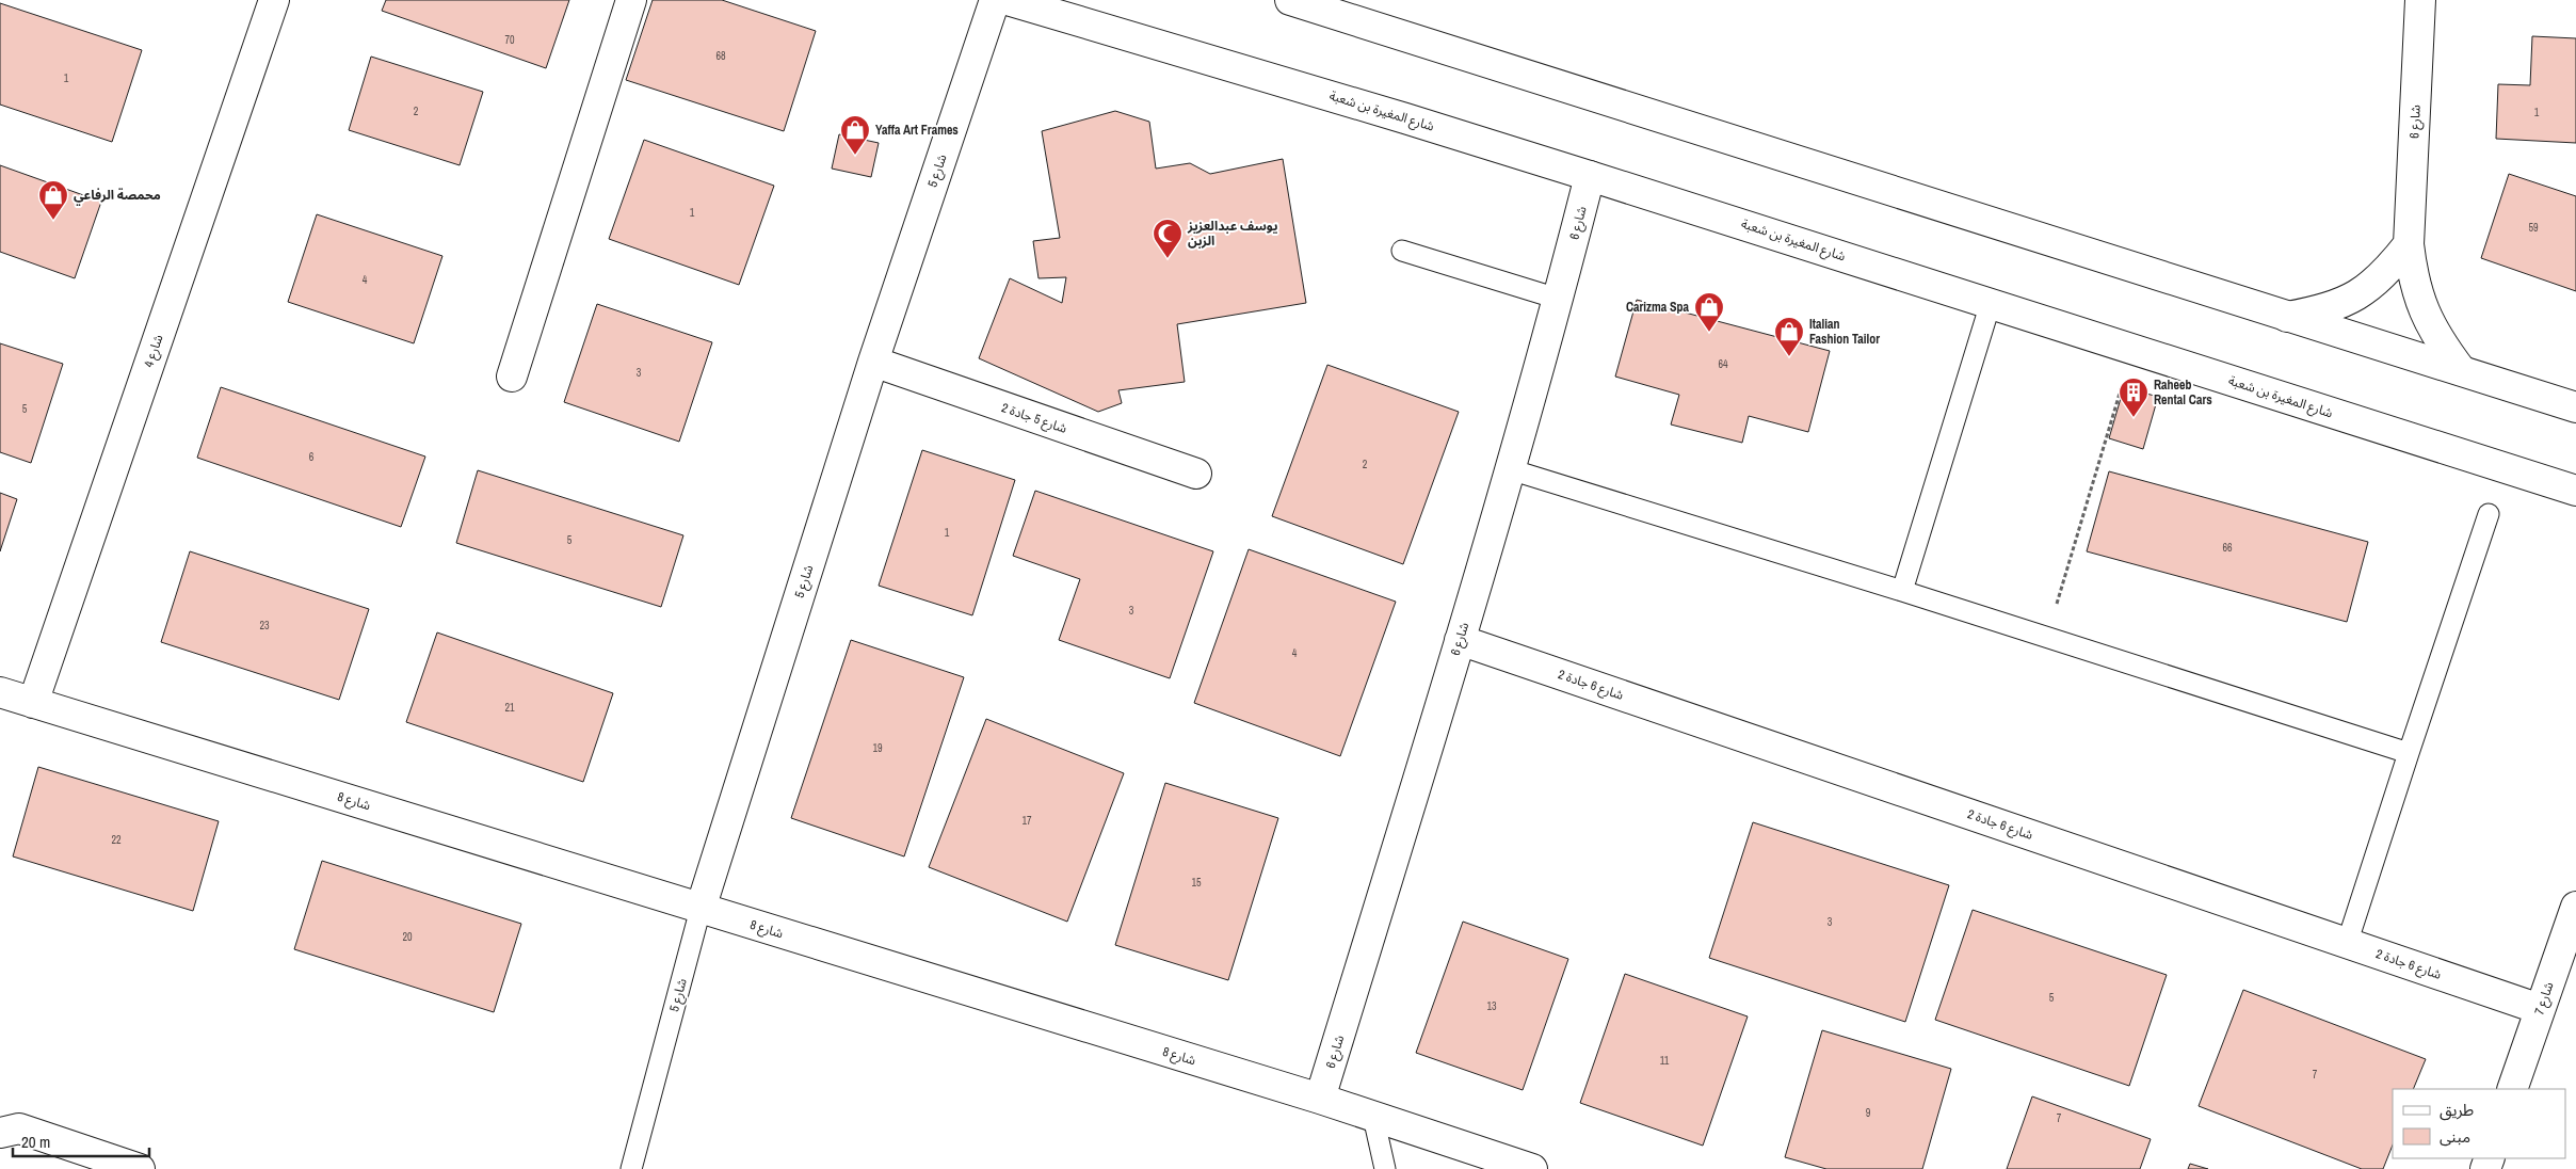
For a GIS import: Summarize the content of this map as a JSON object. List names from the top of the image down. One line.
{"streets":{"street":["شارع المغيرة بن شعبة","شارع 6","شارع 5","شارع 4","شارع 5 جادة 2","شارع 6 جادة 2","شارع 8","شارع 7"]},"crossings":[["شارع المغيرة بن شعبة","شارع 6"],["شارع 6","شارع 6 جادة 2"],["شارع 6","شارع 8"],["شارع 5","شارع 5 جادة 2"],["شارع 5","شارع 8"],["شارع 4","شارع 8"],["شارع 6 جادة 2","شارع 7"]],"places":{"shop":["Yaffa Art Frames","محمصة الرفاعي","Carizma Spa","Italian Fashion Tailor"],"mosque":["يوسف عبدالعزيز الزبن"],"building":["Raheeb Rental Cars"]},"house_numbers":["70","68","1","2","1","1","59","4","64","3","5","6","2","1","5","66","3","23","4","21","19","17","22","15","3","20","5","13","11","7","9","7"],"legend":["طريق","مبنى"],"scale_bar":"20 m"}
